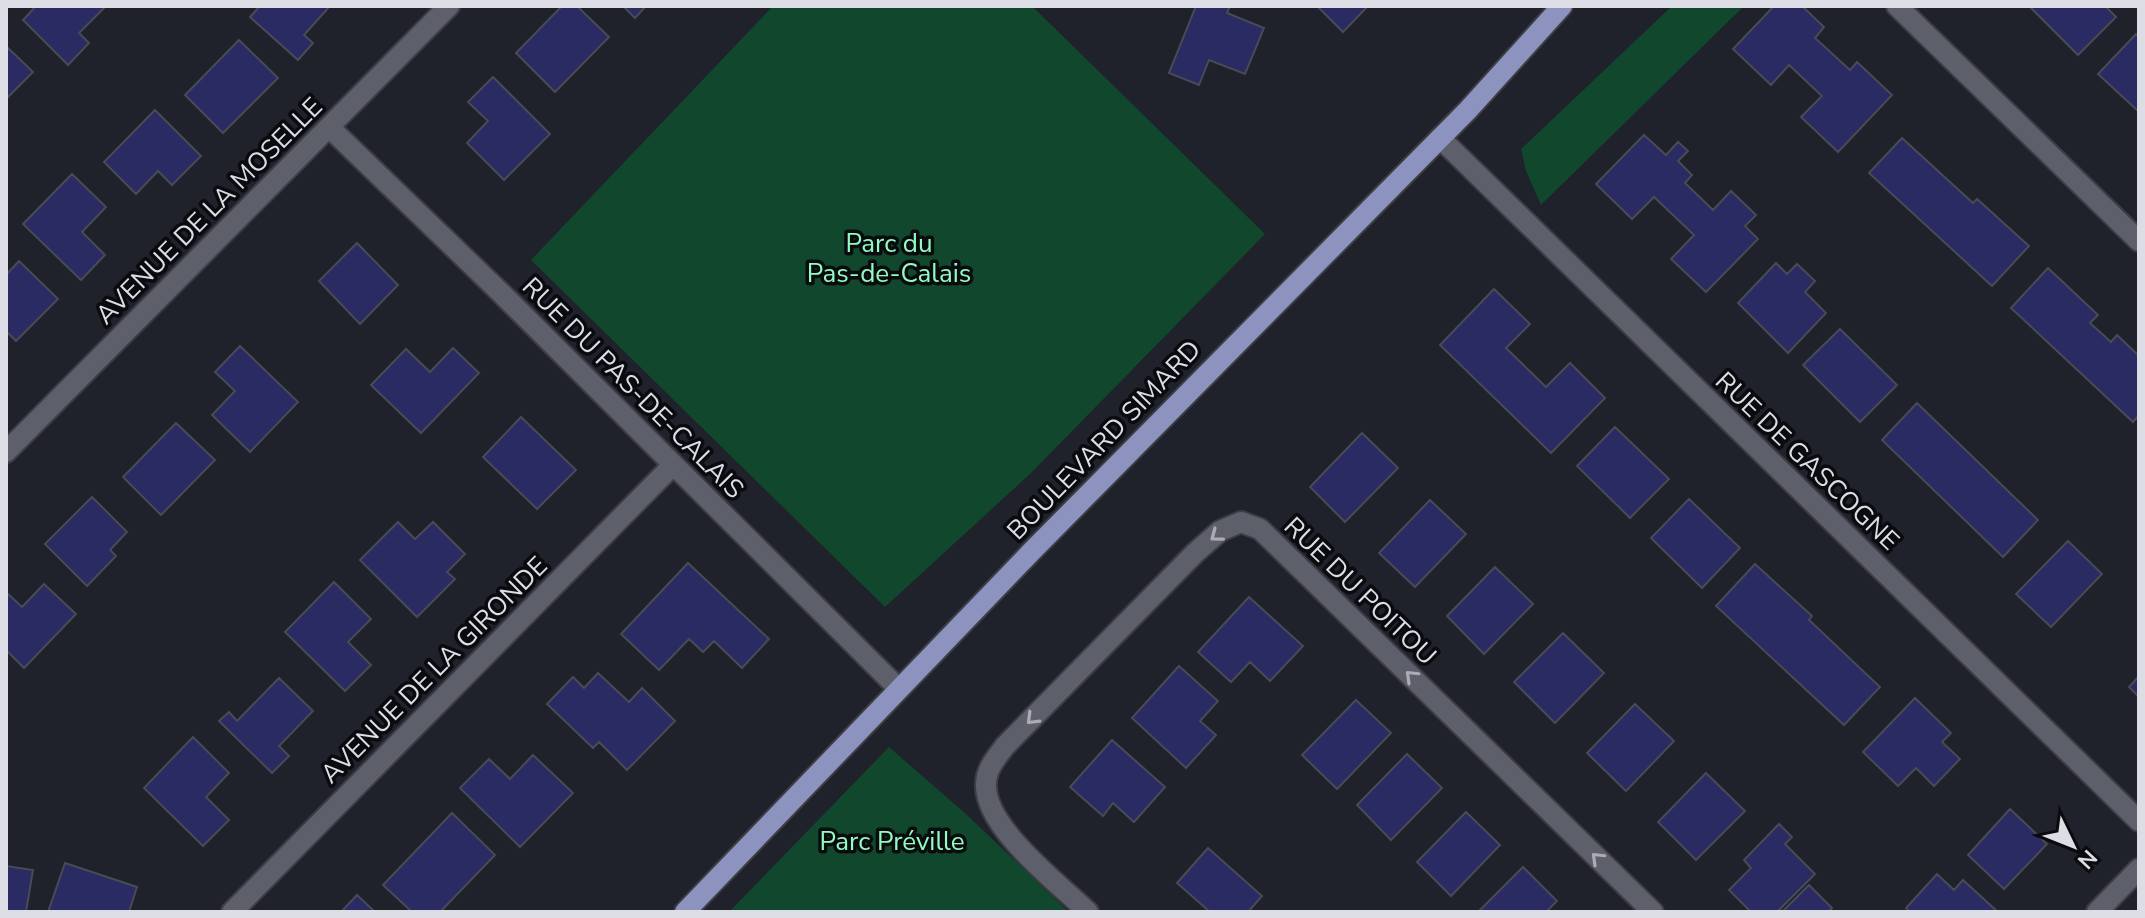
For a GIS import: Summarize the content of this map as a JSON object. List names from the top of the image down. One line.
{"streets":{"main road":["BOULEVARD SIMARD"],"street":["AVENUE DE LA MOSELLE","RUE DU PAS-DE-CALAIS","RUE DE GASCOGNE","RUE DU POITOU","AVENUE DE LA GIRONDE"]},"crossings":[["AVENUE DE LA MOSELLE","RUE DU PAS-DE-CALAIS"],["RUE DU PAS-DE-CALAIS","BOULEVARD SIMARD"],["RUE DU PAS-DE-CALAIS","AVENUE DE LA GIRONDE"],["BOULEVARD SIMARD","RUE DE GASCOGNE"]],"parks":["Parc du Pas-de-Calais","Parc Préville"],"north":"bottom right"}
